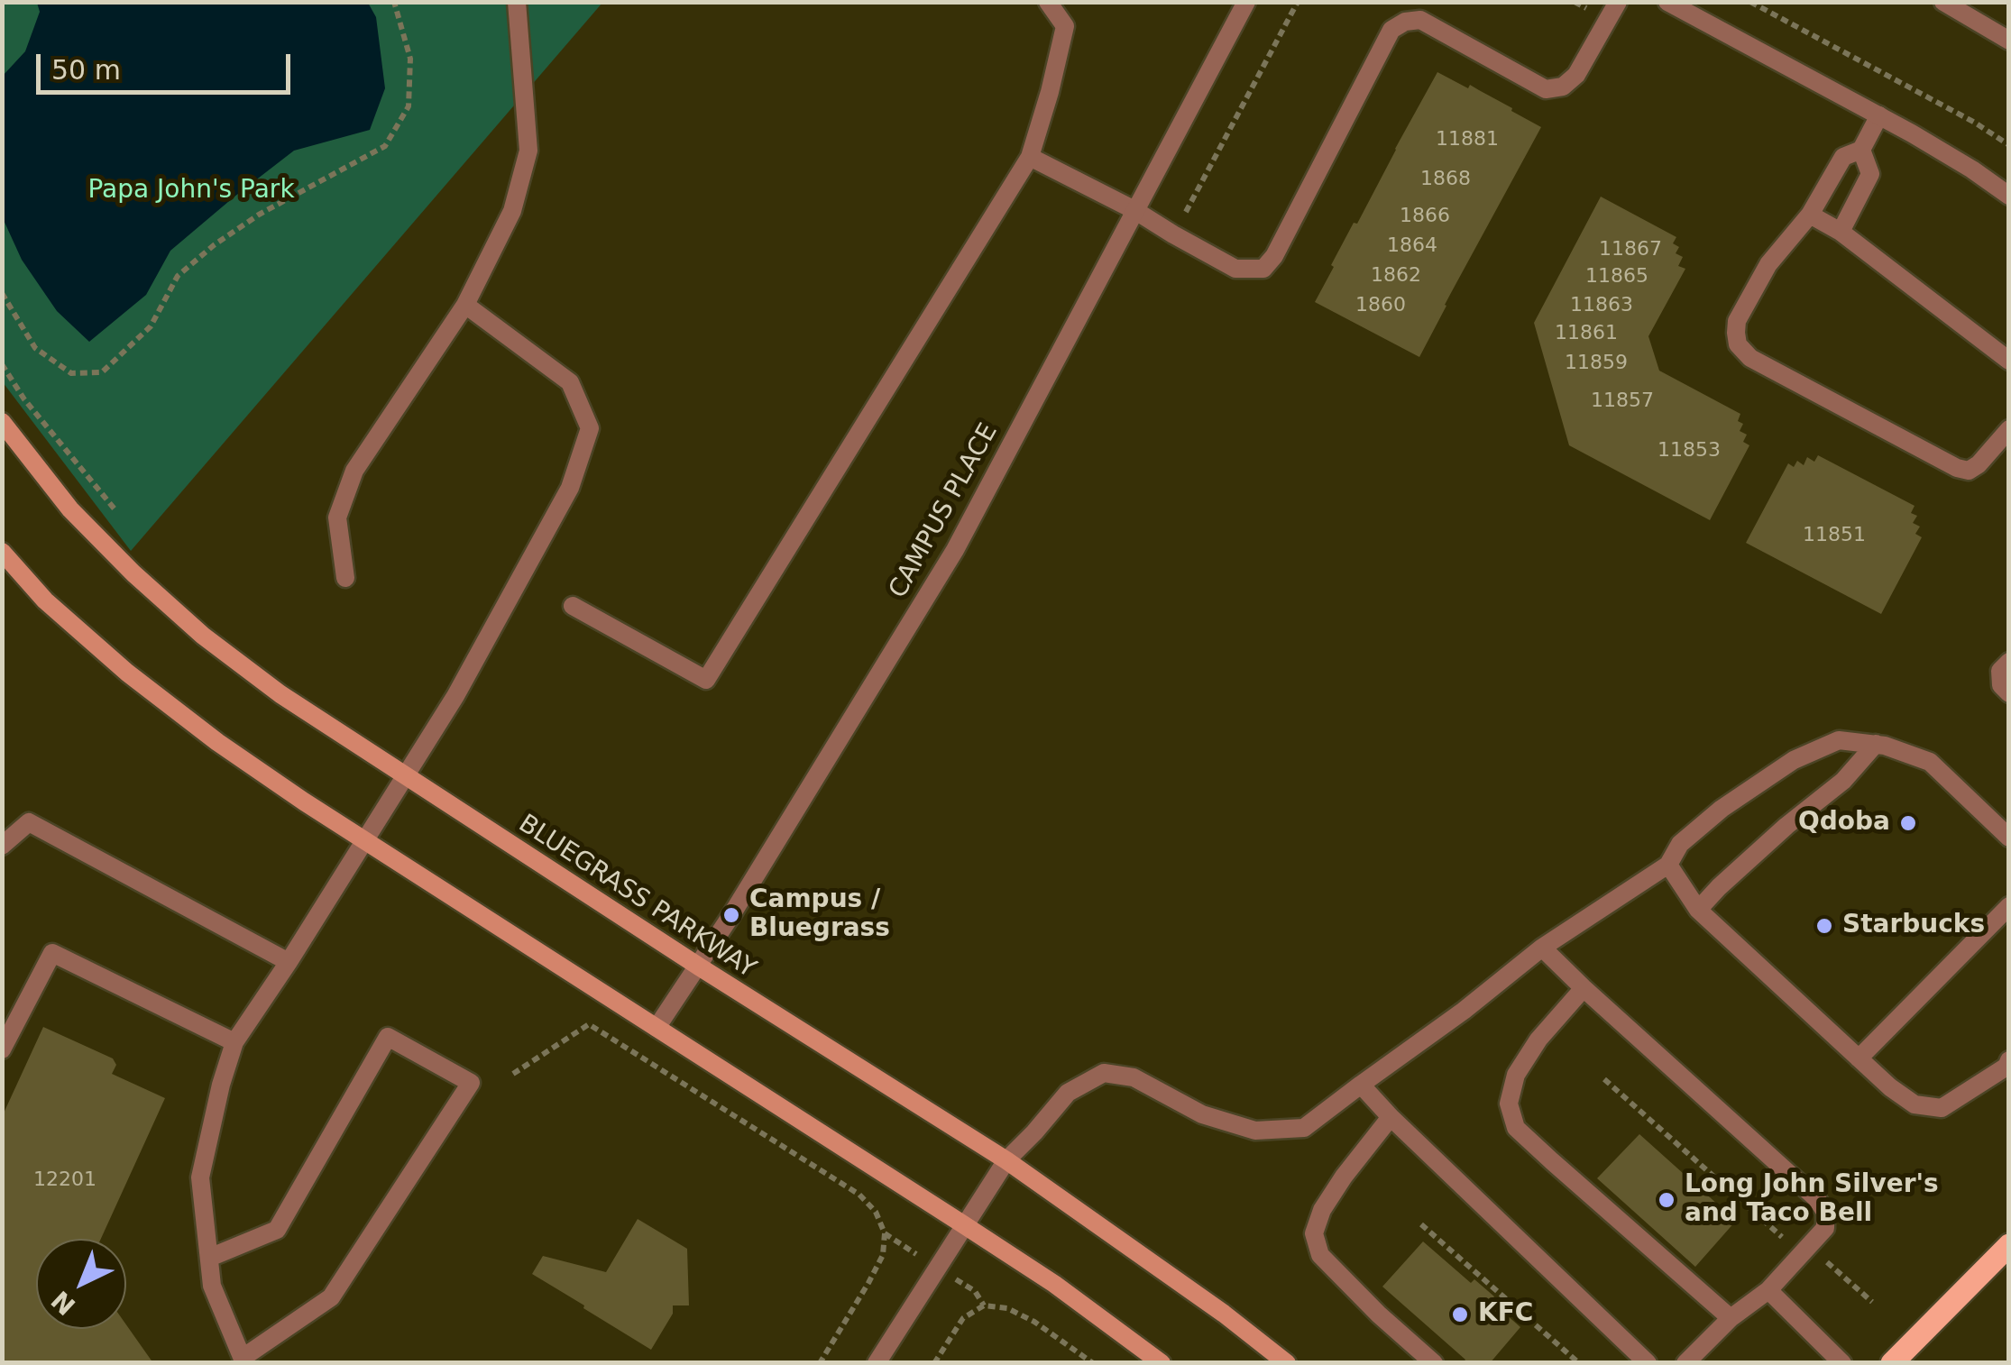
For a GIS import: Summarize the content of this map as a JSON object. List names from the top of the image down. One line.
{"streets":{"street":["CAMPUS PLACE","BLUEGRASS PARKWAY"]},"crossings":[["CAMPUS PLACE","BLUEGRASS PARKWAY"]],"parks":["Papa John's Park"],"places":["Qdoba","Campus / Bluegrass","Starbucks","Long John Silver's and Taco Bell","KFC"],"house_numbers":["11881","1868","1866","1864","11867","1862","11865","1860","11863","11861","11859","11857","11853","11851","12201"],"scale_bar":"50 m","north":"bottom left"}
